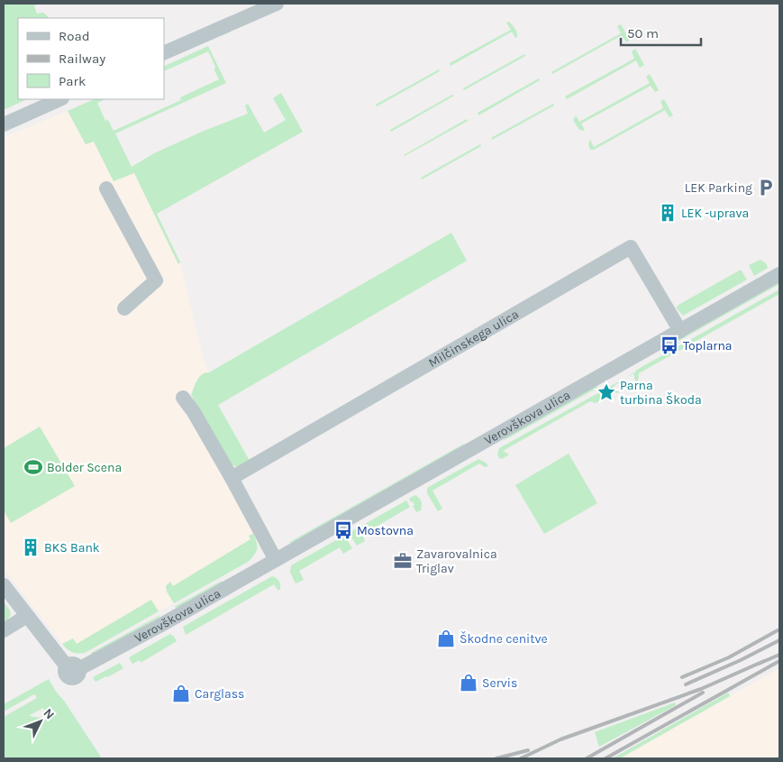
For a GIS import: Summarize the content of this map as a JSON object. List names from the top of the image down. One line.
{"streets":{"street":["Milčinskega ulica","Verovškova ulica"]},"crossings":[["Milčinskega ulica","Verovškova ulica"]],"places":{"parking":["LEK Parking"],"building":["LEK -uprava","BKS Bank"],"bus stop":["Toplarna","Mostovna"],"place":["Parna turbina Škoda"],"sports":["Bolder Scena"],"office":["Zavarovalnica Triglav"],"shop":["Škodne cenitve","Servis","Carglass"]},"legend":["Road","Railway","Park"],"scale_bar":"50 m","north":"top right"}
